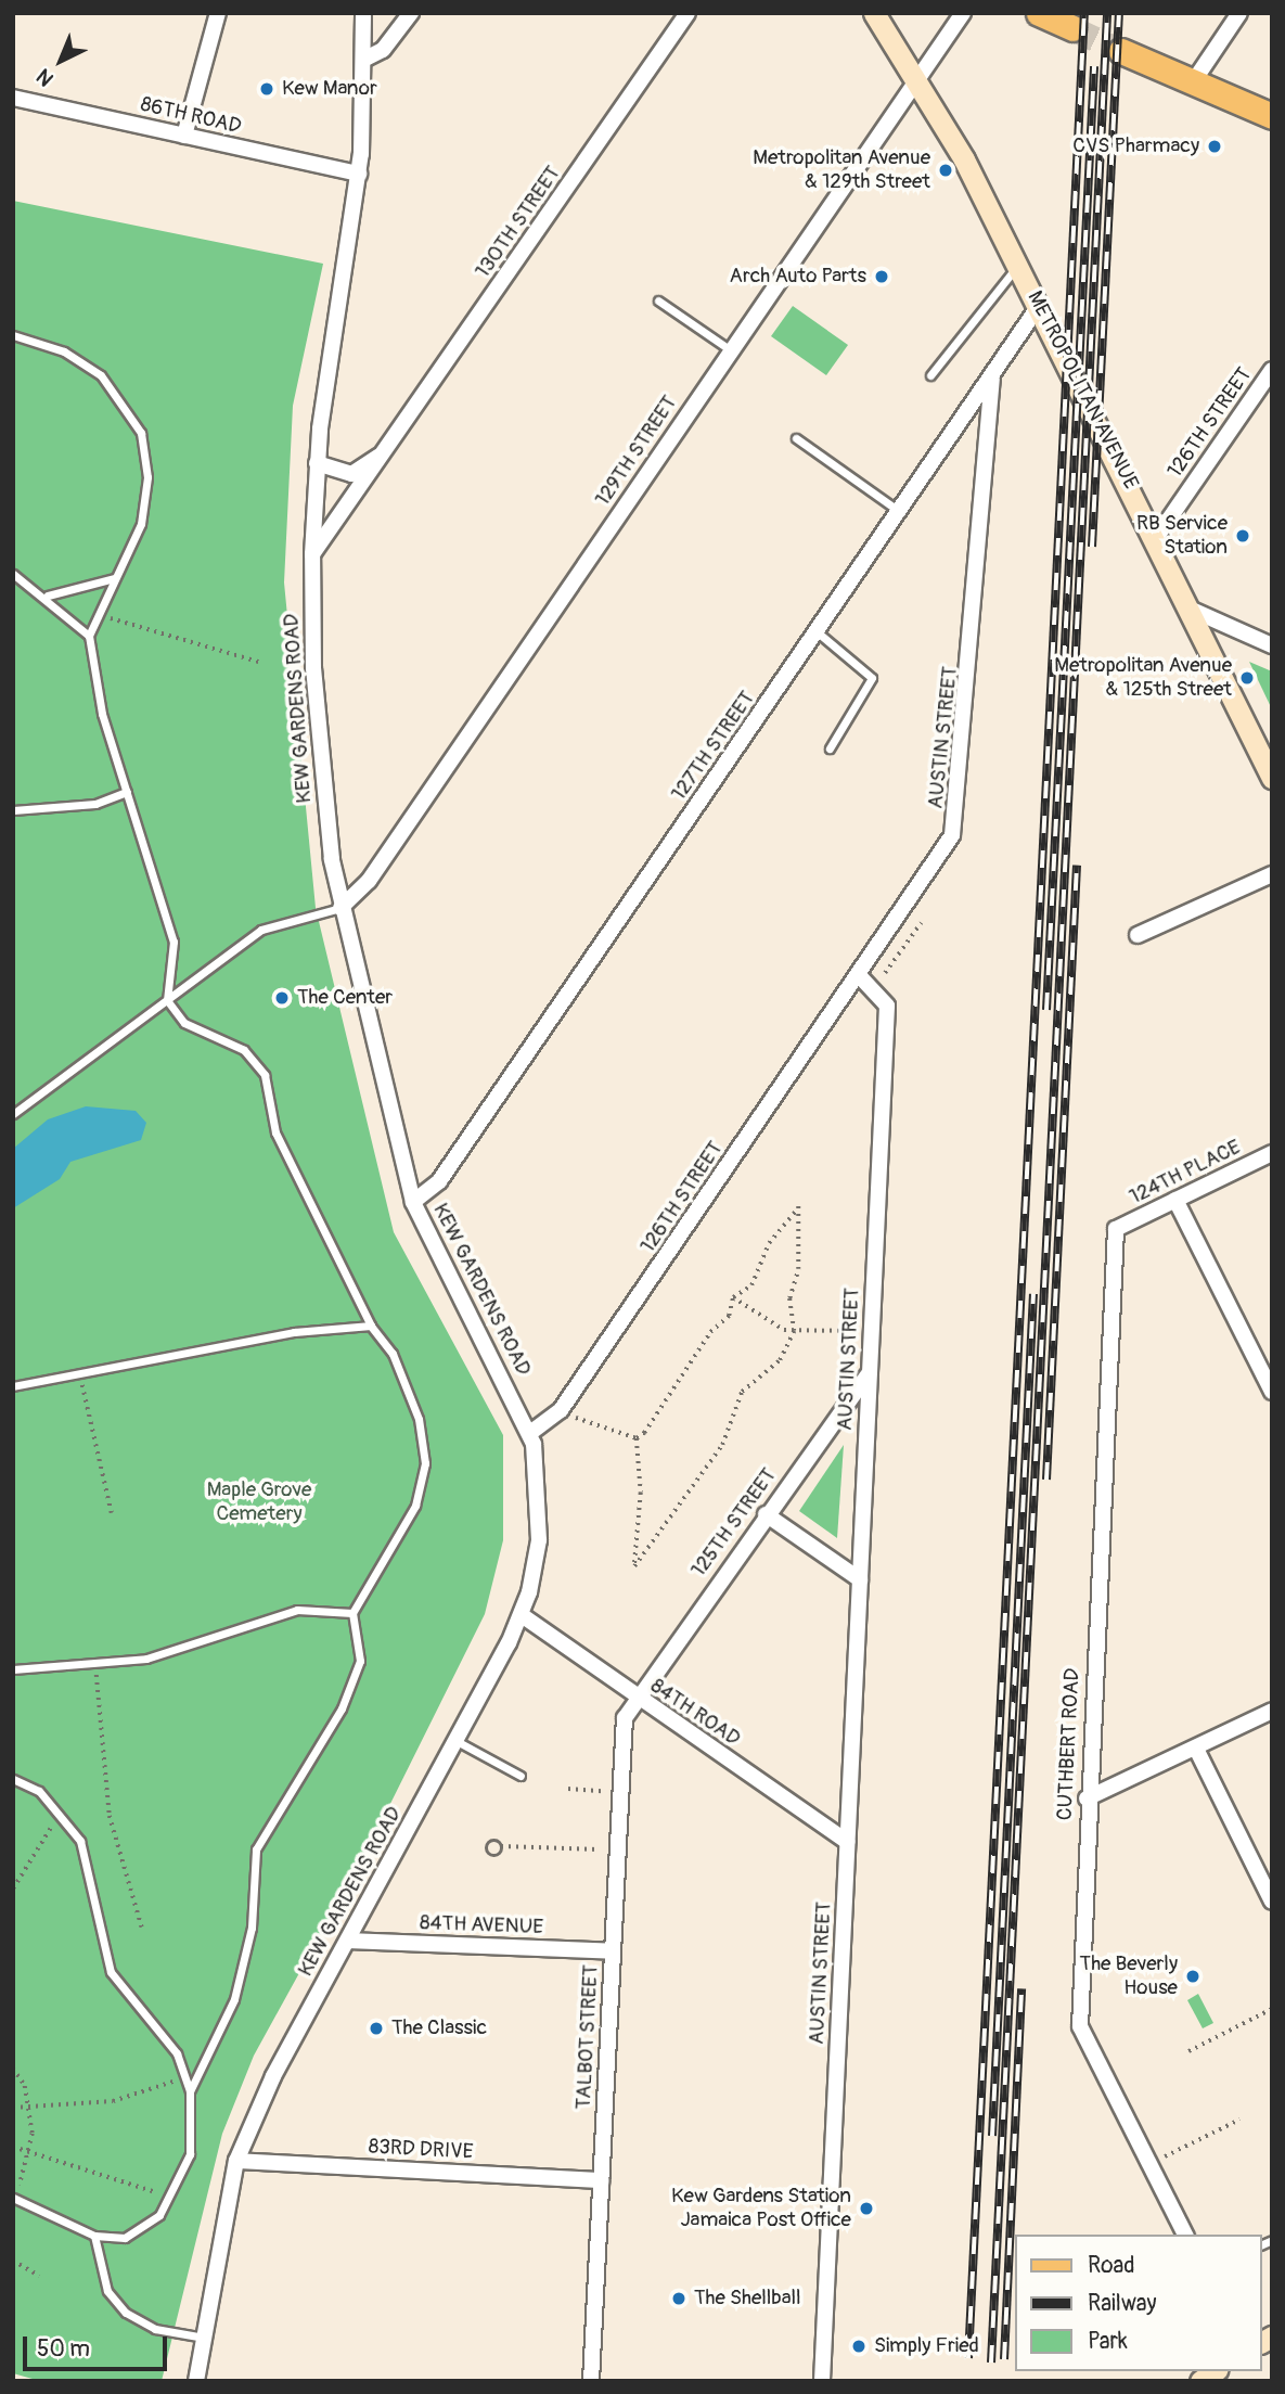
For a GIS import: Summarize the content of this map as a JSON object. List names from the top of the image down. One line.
{"streets":{"main road":["METROPOLITAN AVENUE"],"street":["86TH ROAD","130TH STREET","126TH STREET","129TH STREET","KEW GARDENS ROAD","AUSTIN STREET","127TH STREET","124TH PLACE","125TH STREET","84TH ROAD","CUTHBERT ROAD","84TH AVENUE","TALBOT STREET","83RD DRIVE"]},"crossings":[["86TH ROAD","KEW GARDENS ROAD"],["130TH STREET","KEW GARDENS ROAD"],["METROPOLITAN AVENUE","126TH STREET"],["METROPOLITAN AVENUE","129TH STREET"],["METROPOLITAN AVENUE","127TH STREET"],["126TH STREET","KEW GARDENS ROAD"],["126TH STREET","AUSTIN STREET"],["129TH STREET","KEW GARDENS ROAD"],["KEW GARDENS ROAD","127TH STREET"],["KEW GARDENS ROAD","84TH ROAD"],["KEW GARDENS ROAD","84TH AVENUE"],["KEW GARDENS ROAD","83RD DRIVE"],["AUSTIN STREET","127TH STREET"],["AUSTIN STREET","125TH STREET"],["AUSTIN STREET","84TH ROAD"],["124TH PLACE","CUTHBERT ROAD"],["125TH STREET","84TH ROAD"],["125TH STREET","TALBOT STREET"],["84TH ROAD","TALBOT STREET"],["84TH AVENUE","TALBOT STREET"],["TALBOT STREET","83RD DRIVE"]],"parks":["Maple Grove Cemetery"],"places":["Kew Manor","CVS Pharmacy","Metropolitan Avenue & 129th Street","Arch Auto Parts","RB Service Station","Metropolitan Avenue & 125th Street","The Center","The Beverly House","The Classic","Kew Gardens Station Jamaica Post Office","The Shellball","Simply Fried"],"legend":["Road","Railway","Park"],"scale_bar":"50 m","north":"bottom left"}
